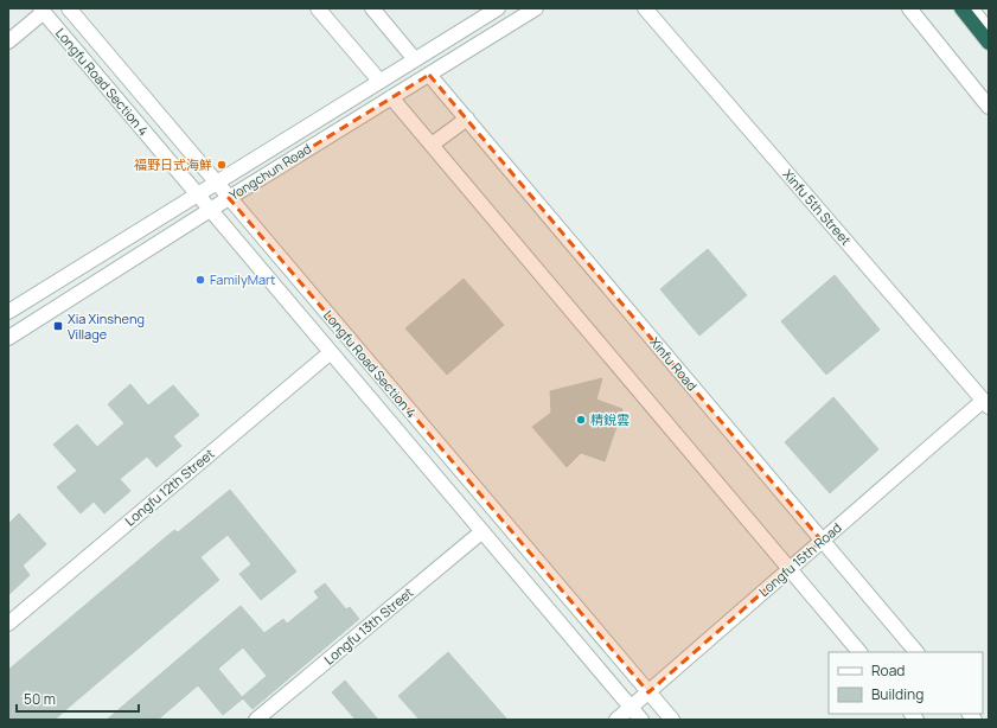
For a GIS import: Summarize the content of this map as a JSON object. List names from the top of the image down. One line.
{"streets":{"street":["Longfu Road Section 4","Yongchun Road","Xinfu 5th Street","Xinfu Road","Longfu 12th Street","Longfu 15th Road","Longfu 13th Street"]},"crossings":[["Longfu Road Section 4","Yongchun Road"],["Longfu Road Section 4","Longfu 12th Street"],["Longfu Road Section 4","Longfu 15th Road"],["Longfu Road Section 4","Longfu 13th Street"],["Yongchun Road","Xinfu Road"],["Xinfu 5th Street","Longfu 15th Road"],["Xinfu Road","Longfu 15th Road"]],"places":{"other":["福野日式海鮮","FamilyMart","精銳雲"],"transit":["Xia Xinsheng Village"]},"legend":["Road","Building"],"scale_bar":"50 m"}
